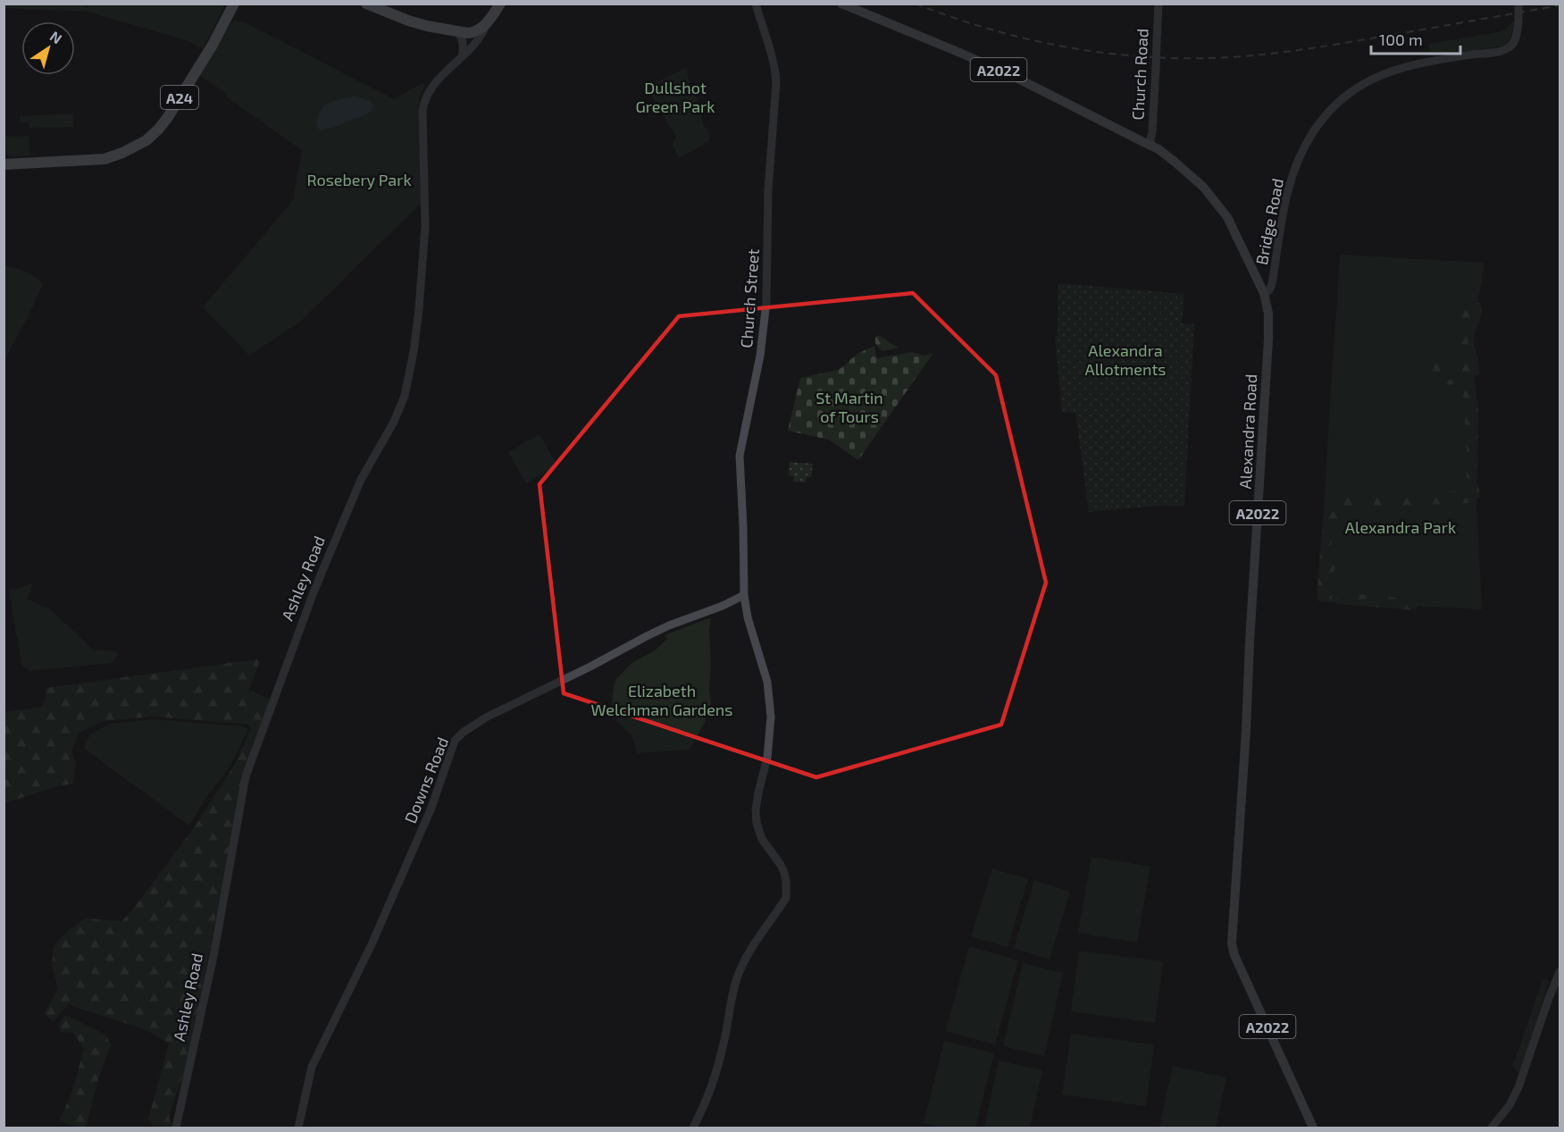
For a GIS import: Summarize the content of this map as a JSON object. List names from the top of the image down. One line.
{"streets":{"highway":["A24","Ashley Road"],"main road":["A2022","Church Road","Bridge Road","Church Street","Alexandra Road","Downs Road"]},"crossings":[["A2022","Church Road"],["A2022","Alexandra Road"],["Church Road","Alexandra Road"],["Bridge Road","Alexandra Road"],["Church Street","Downs Road"]],"parks":["Dullshot Green Park","Rosebery Park","Alexandra Allotments","St Martin of Tours","Alexandra Park","Elizabeth Welchman Gardens"],"scale_bar":"100 m","north":"top right"}
